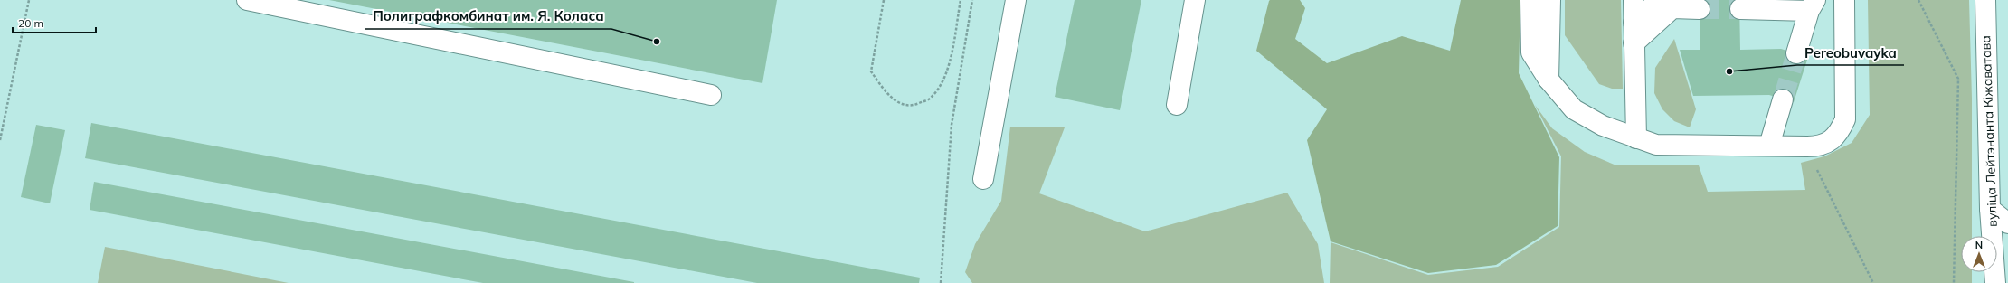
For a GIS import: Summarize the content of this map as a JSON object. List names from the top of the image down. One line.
{"streets":{"main road":["вуліца Лейтэнанта Кіжаватава"]},"places":["Полиграфкомбинат им. Я. Коласа","Pereobuvayka"],"scale_bar":"20 m","north":"top"}
